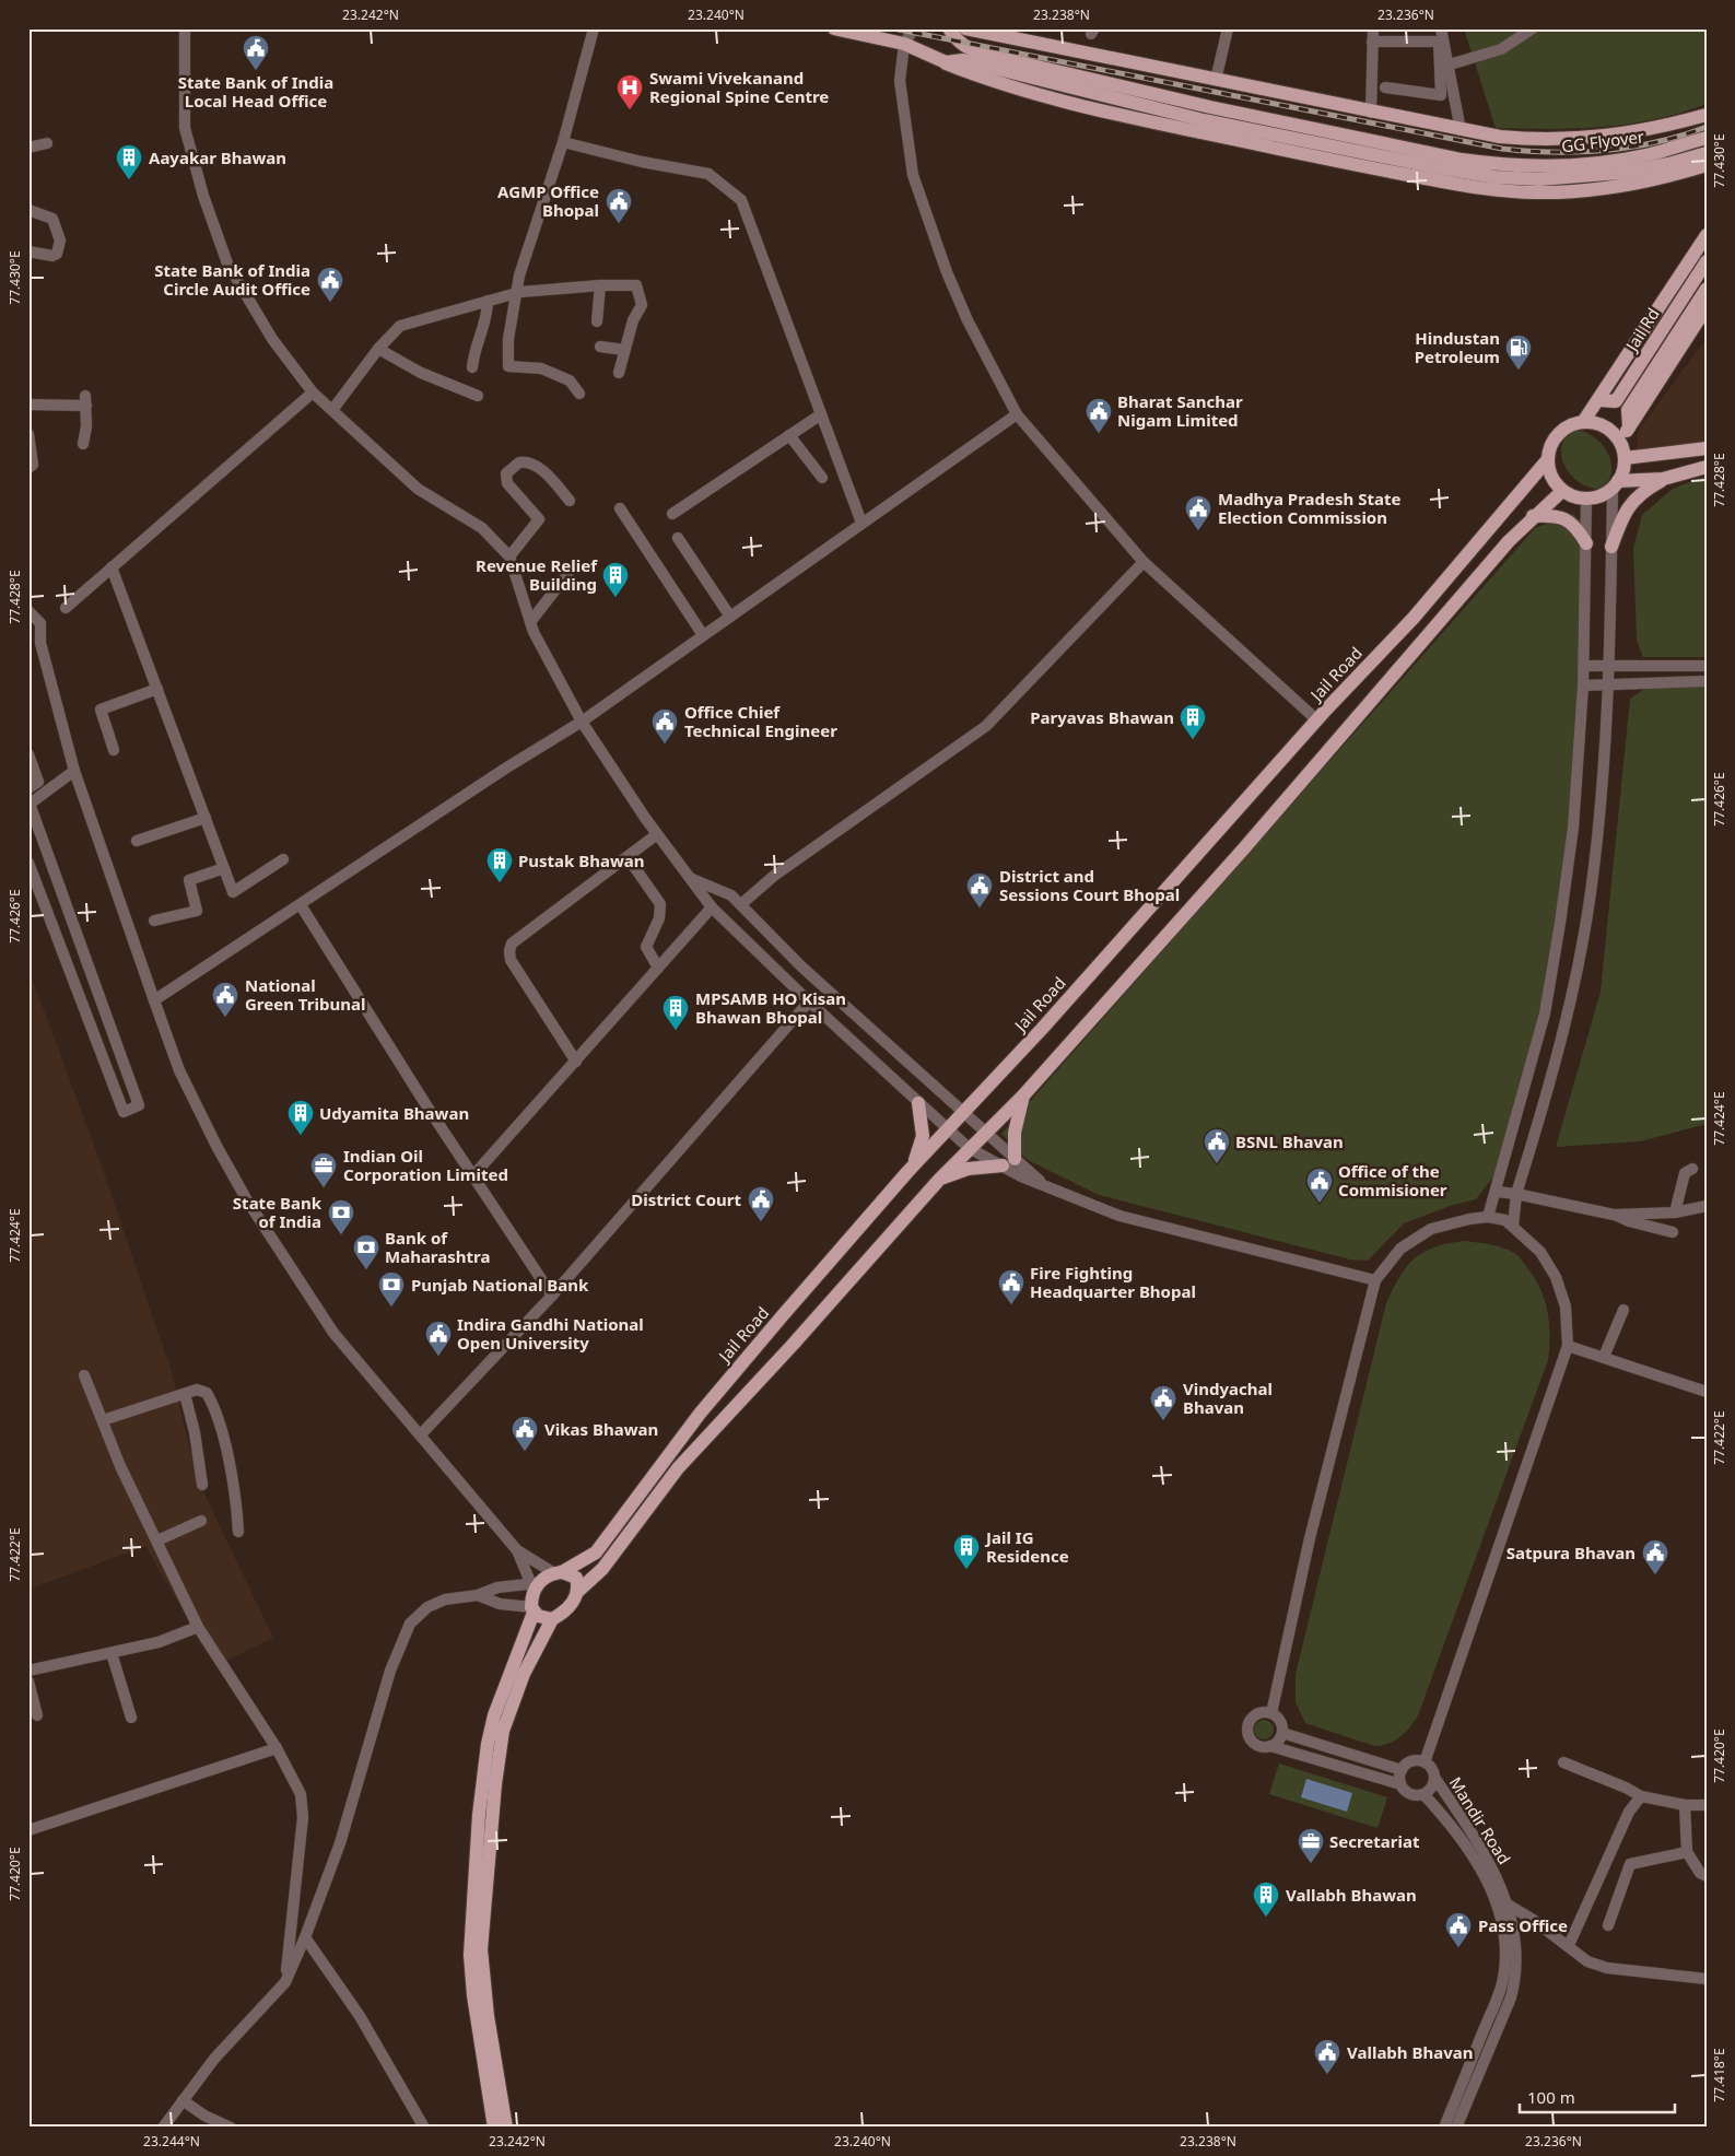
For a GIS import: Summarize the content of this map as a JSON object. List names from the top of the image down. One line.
{"streets":{"main road":["GG Flyover","Jail Rd","Jail Road"],"street":["Mandir Road"]},"places":{"public building":["State Bank of India Local Head Office","AGMP Office Bhopal","State Bank of India Circle Audit Office","Bharat Sanchar Nigam Limited","Madhya Pradesh State Election Commission","Office Chief Technical Engineer","District and Sessions Court Bhopal","National Green Tribunal","BSNL Bhavan","Office of the Commisioner","District Court","Fire Fighting Headquarter Bhopal","Indira Gandhi National Open University","Vindyachal Bhavan","Vikas Bhawan","Satpura Bhavan","Pass Office","Vallabh Bhavan"],"hospital":["Swami Vivekanand Regional Spine Centre"],"building":["Aayakar Bhawan","Revenue Relief Building","Paryavas Bhawan","Pustak Bhawan","MPSAMB HO Kisan Bhawan Bhopal","Udyamita Bhawan","Jail IG Residence","Vallabh Bhawan"],"fuel station":["Hindustan Petroleum"],"office":["Indian Oil Corporation Limited","Secretariat"],"bank":["State Bank of India","Bank of Maharashtra","Punjab National Bank"]},"scale_bar":"100 m","coordinates":["23.242°N","23.240°N","23.238°N","23.236°N","77.430°E","77.428°E","77.426°E","77.424°E","77.422°E","77.420°E","77.418°E","23.244°N"]}
